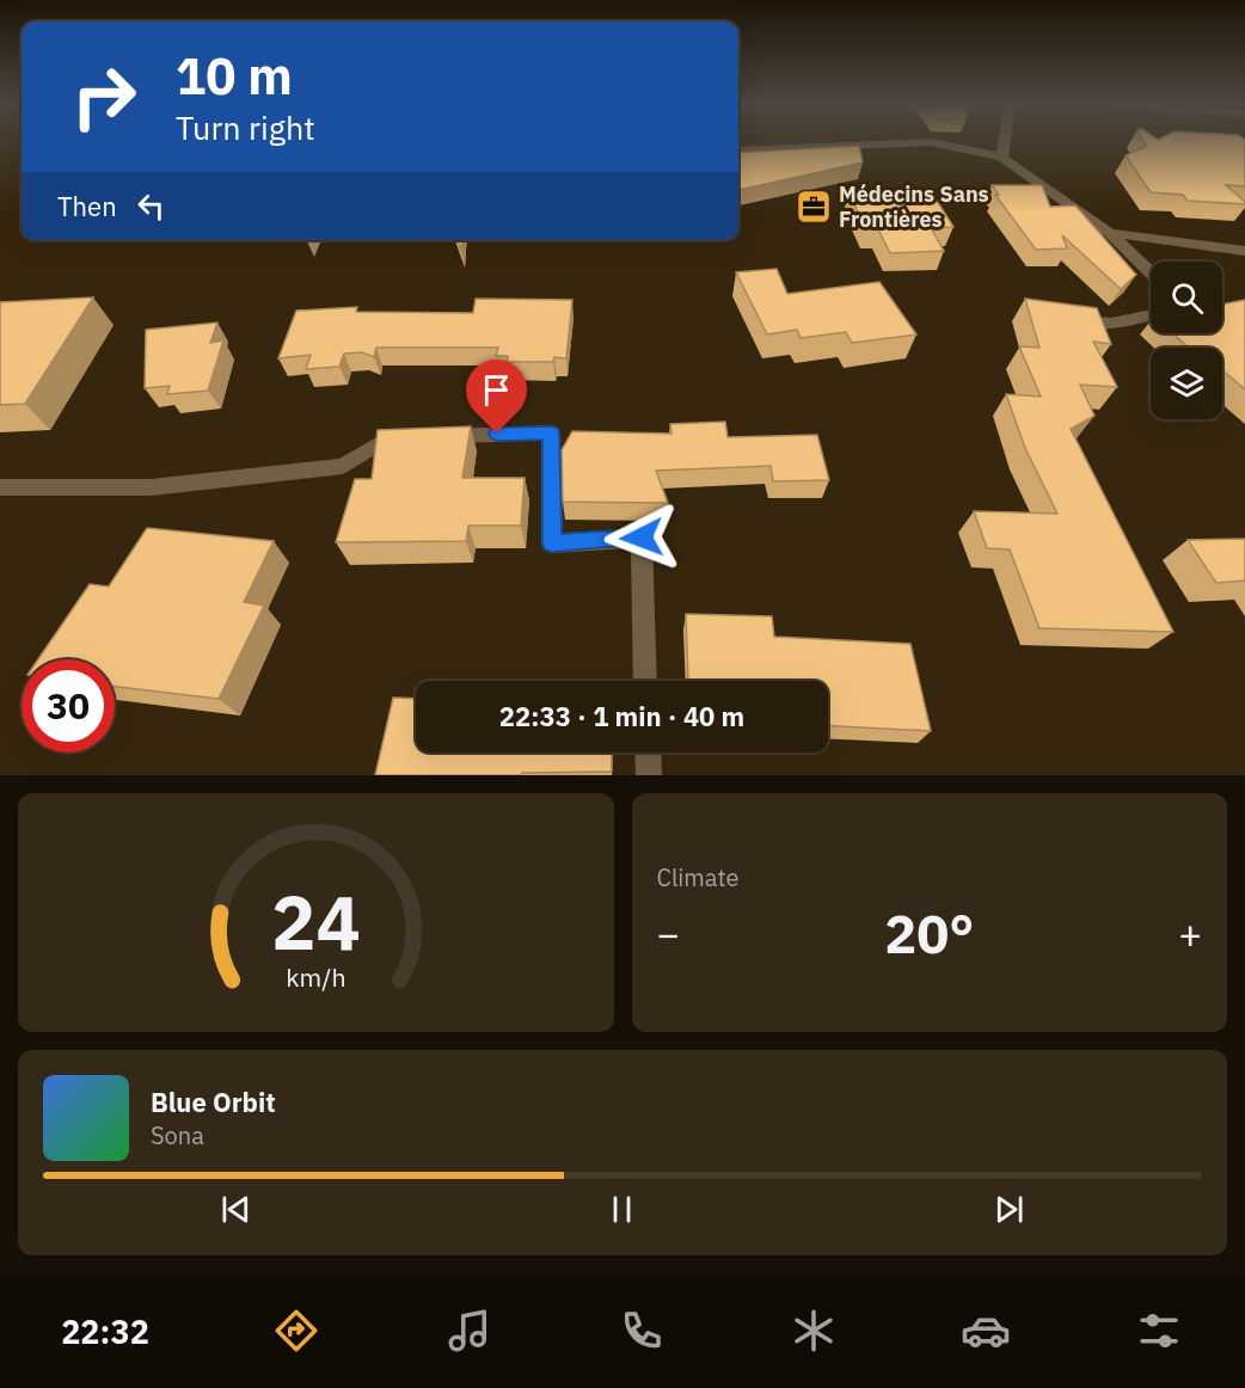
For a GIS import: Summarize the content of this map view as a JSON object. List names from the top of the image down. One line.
{"places":{"office":["Médecins Sans Frontières"]},"page":{"turn":["10 m","Turn right"],"then":"Then","limit":"30","trip":"22:33 · 1 min · 40 m","tile":"Climate","heat":["−","20°","+"],"song":["Blue Orbit","Sona"],"tabs":"22:32","gauge":["24","km/h"]}}
